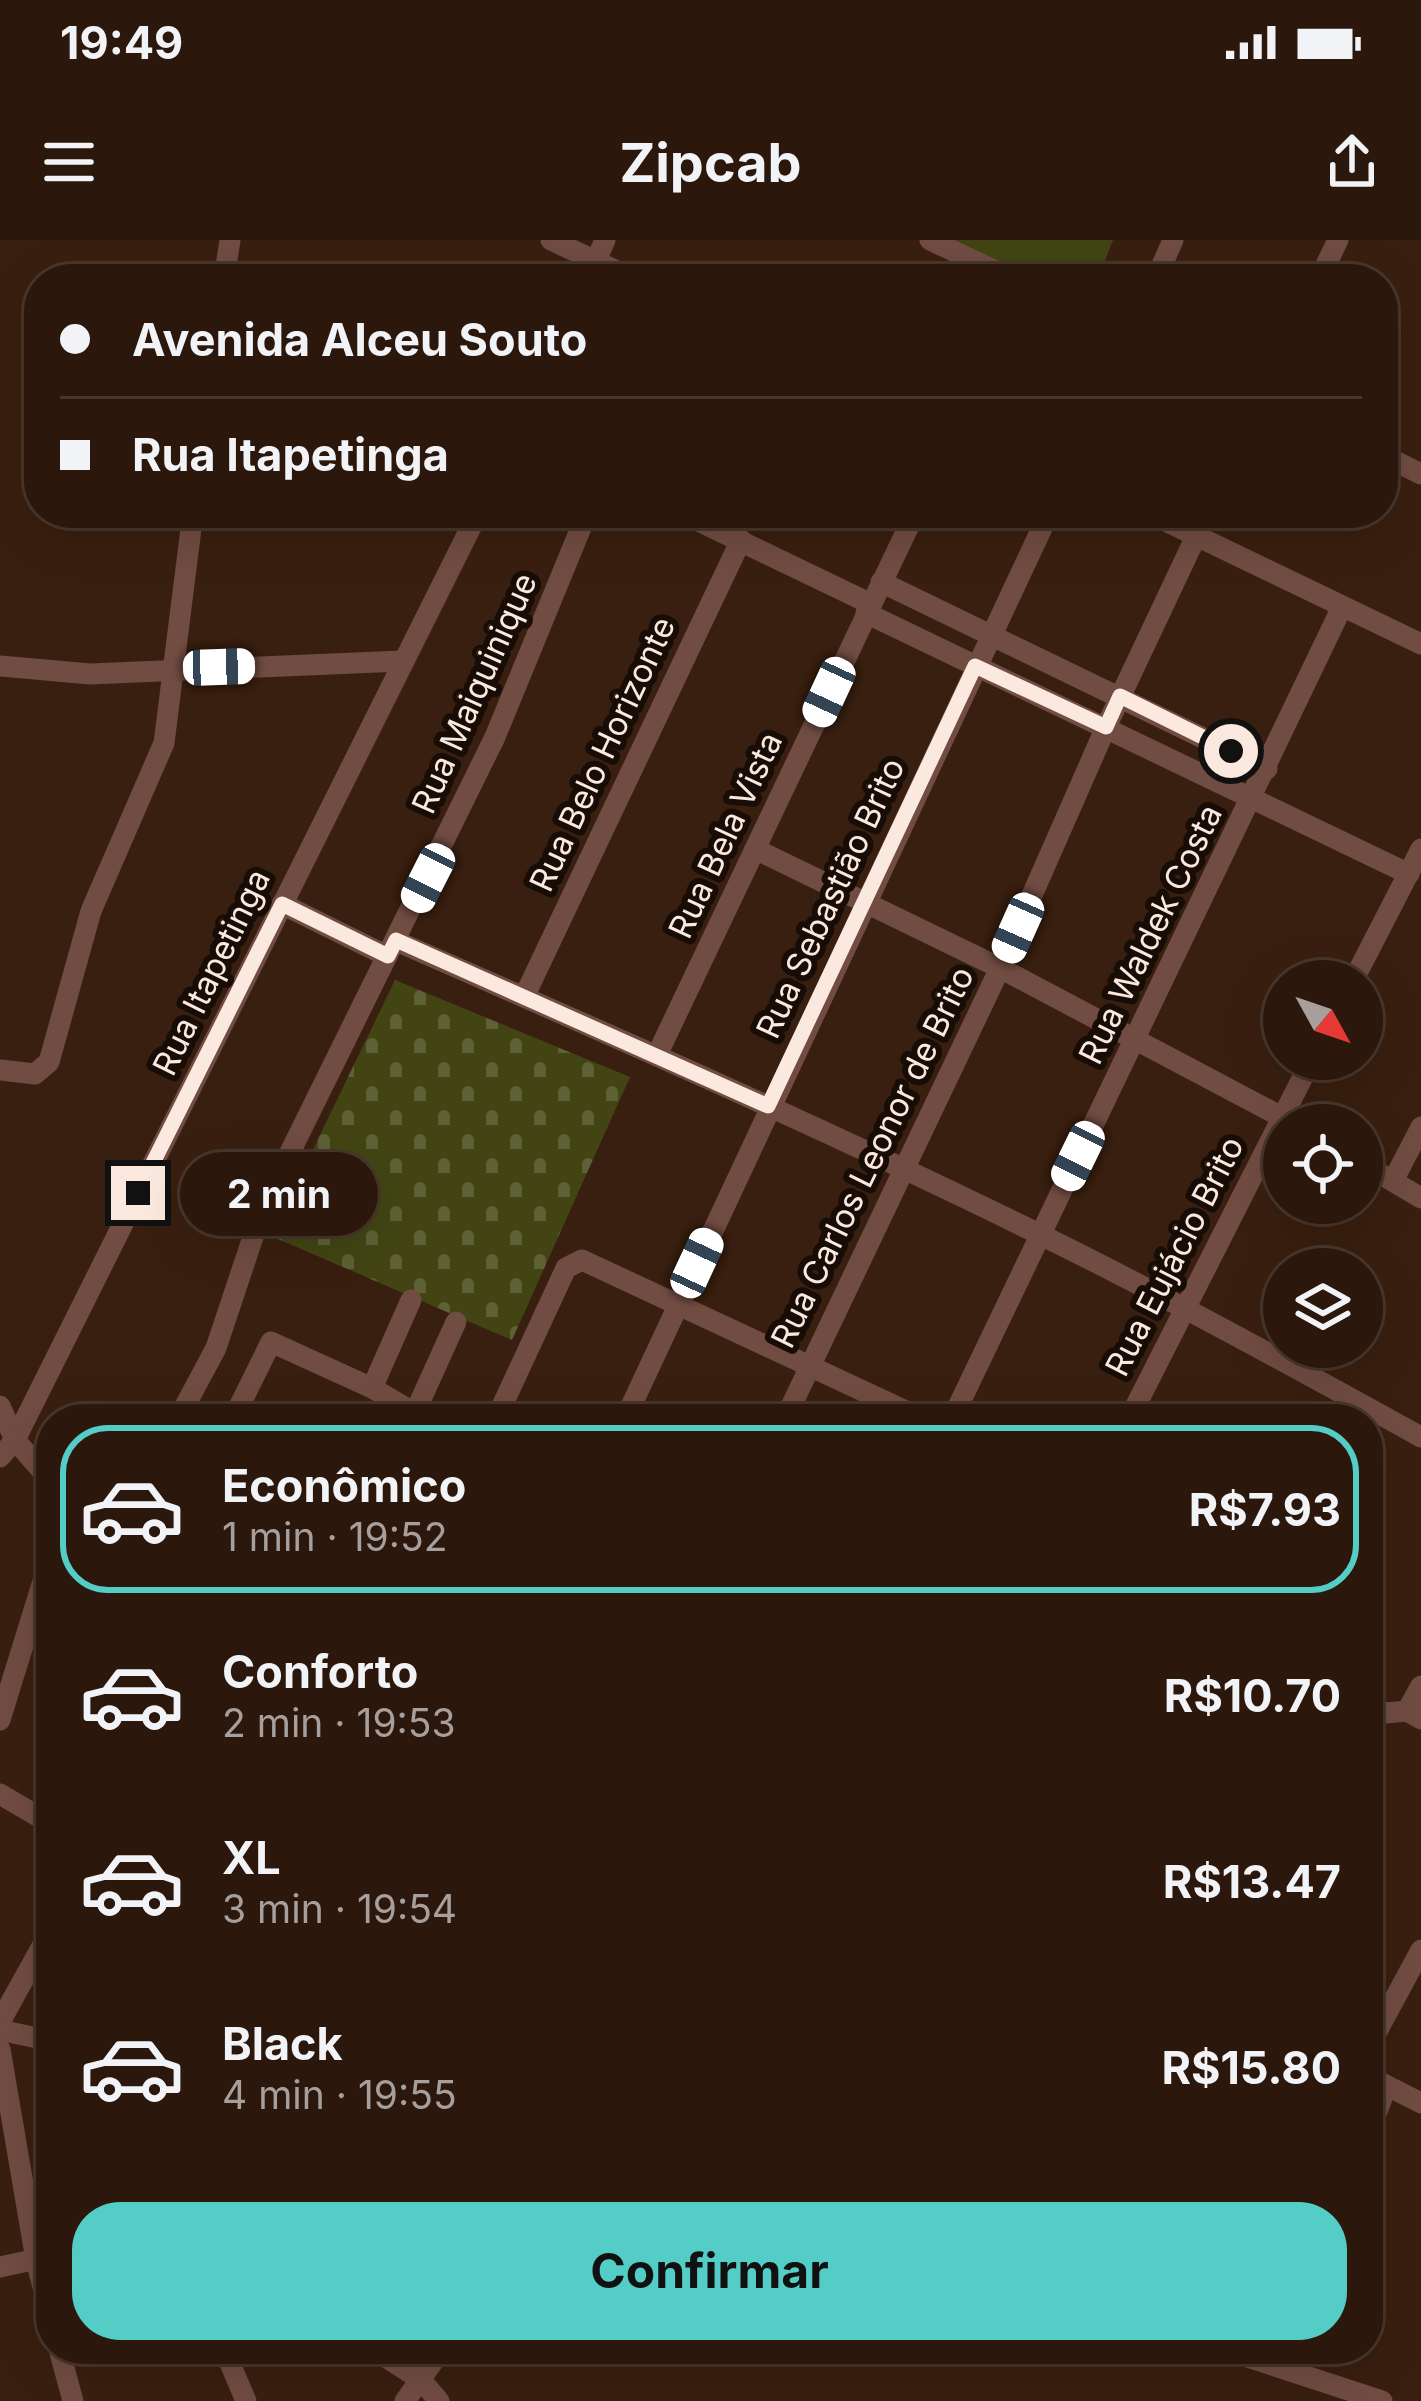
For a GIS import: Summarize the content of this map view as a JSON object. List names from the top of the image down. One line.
{"streets":{"street":["Rua Maiquinique","Rua Belo Horizonte","Rua Bela Vista","Rua Sebastião Brito","Rua Waldek Costa","Rua Itapetinga","Rua Carlos Leonor de Brito","Rua Eujácio Brito"]},"north":"bottom right","page":{"status":"19:49","header":"Zipcab","banner":["Avenida Alceu Souto","Rua Itapetinga"],"bubble":"2 min","list":[{"name":"Econômico","note":"1 min · 19:52","value":"R$7.93"},{"name":"Conforto","note":"2 min · 19:53","value":"R$10.70"},{"name":"XL","note":"3 min · 19:54","value":"R$13.47"},{"name":"Black","note":"4 min · 19:55","value":"R$15.80"}],"buttons":"Confirmar"}}
